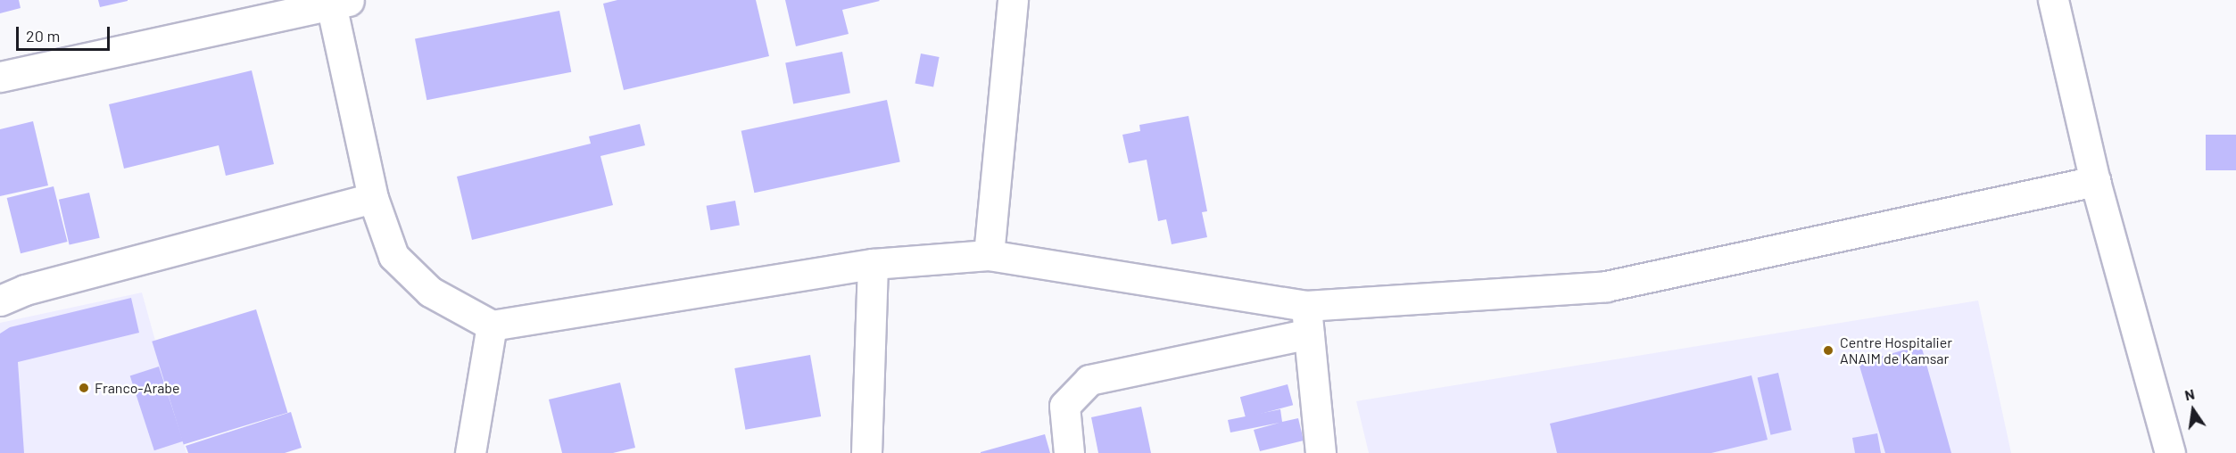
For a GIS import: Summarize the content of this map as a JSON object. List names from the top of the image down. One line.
{"places":["Centre Hospitalier ANAIM de Kamsar","Franco-Arabe"],"scale_bar":"20 m","north":"top"}
